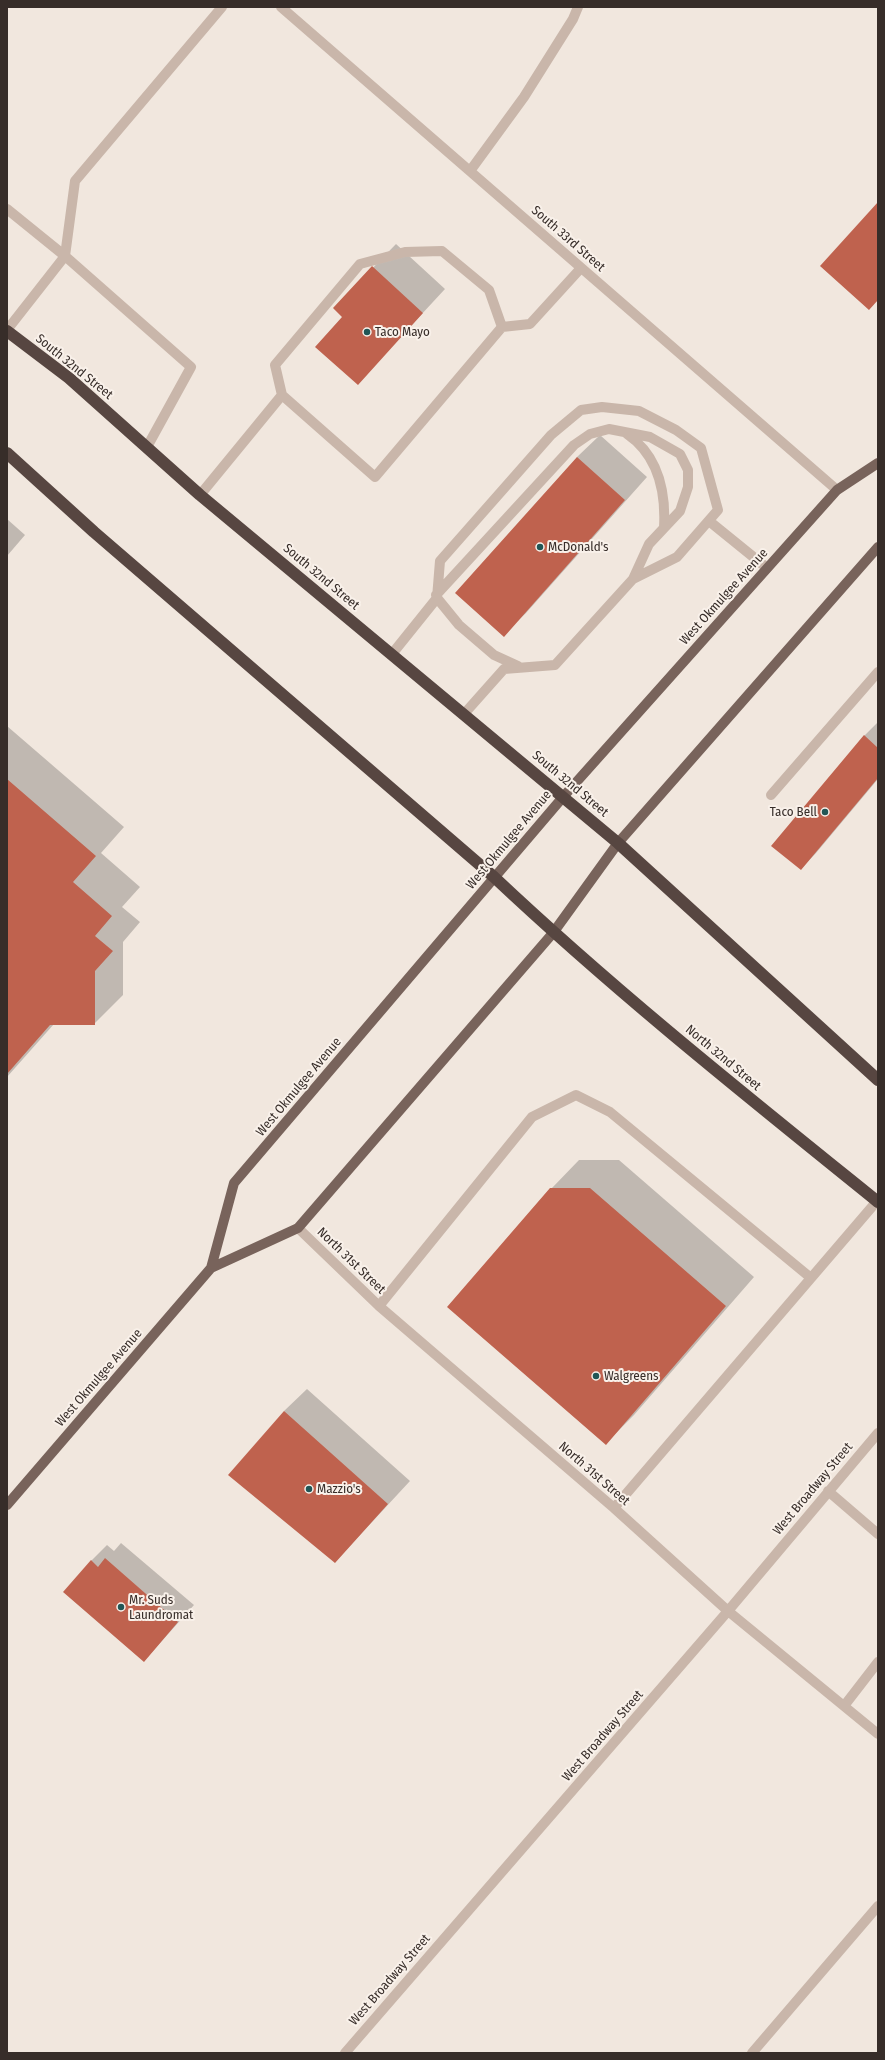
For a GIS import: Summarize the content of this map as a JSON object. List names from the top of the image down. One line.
{"streets":{"highway":["South 32nd Street","North 32nd Street"],"main road":["West Okmulgee Avenue"],"street":["South 33rd Street","North 31st Street","West Broadway Street"]},"crossings":[["South 33rd Street","West Okmulgee Avenue"],["South 32nd Street","West Okmulgee Avenue"],["West Okmulgee Avenue","North 32nd Street"],["West Okmulgee Avenue","North 31st Street"],["North 31st Street","West Broadway Street"]],"places":["Taco Mayo","McDonald's","Taco Bell","Walgreens","Mazzio's","Mr. Suds Laundromat"]}
